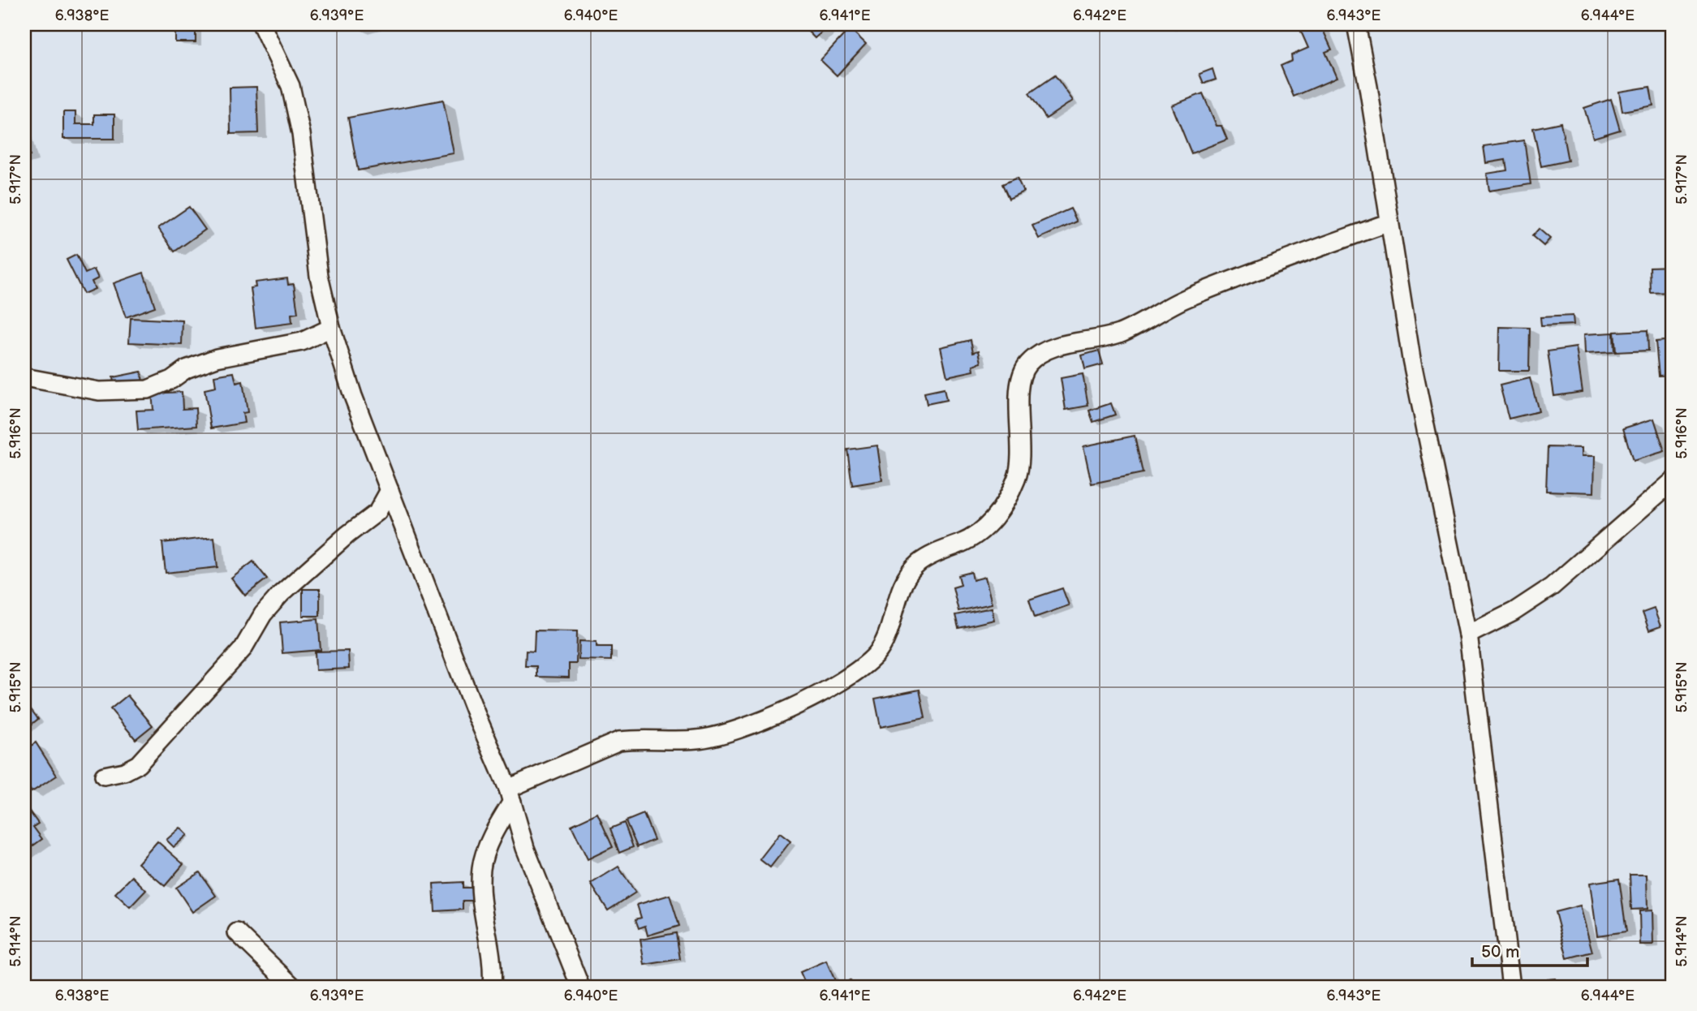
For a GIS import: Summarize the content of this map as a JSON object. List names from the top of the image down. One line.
{"scale_bar":"50 m","coordinates":["6.938°E","6.939°E","6.940°E","6.941°E","6.942°E","6.943°E","6.944°E","5.917°N","5.916°N","5.915°N","5.914°N"]}
